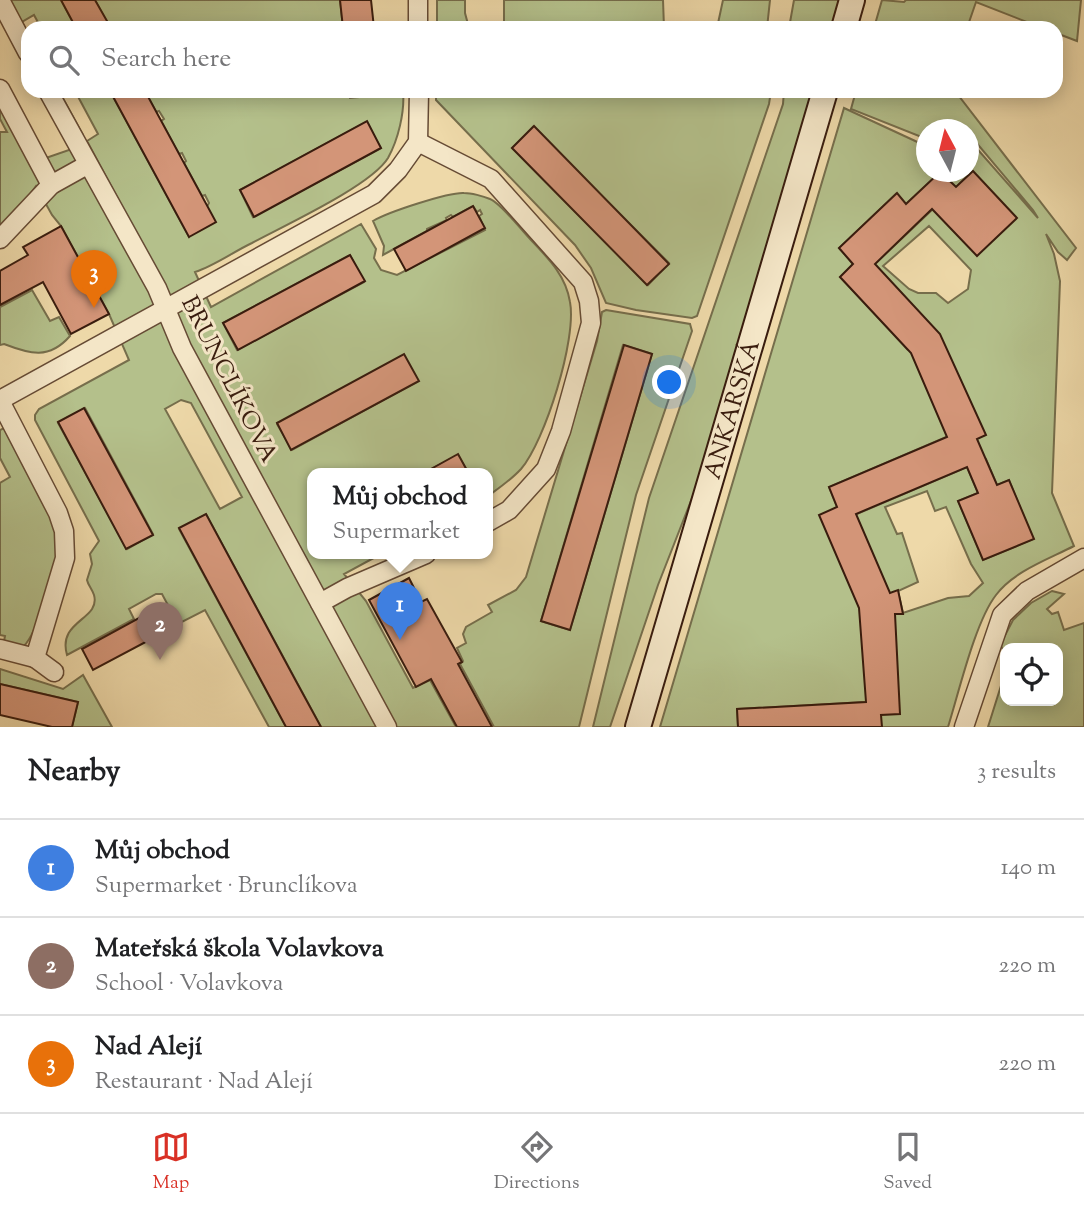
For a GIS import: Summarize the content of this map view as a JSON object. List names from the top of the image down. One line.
{"streets":{"street":["BRUNCLÍKOVA","ANKARSKÁ"]},"north":"top","page":{"search":"Search here","pins":["3","1","2"],"popup":["Můj obchod","Supermarket"],"heading":["Nearby","3 results"],"list":[{"mark":"1","name":"Můj obchod","note":"Supermarket · Brunclíkova","value":"140 m"},{"mark":"2","name":"Mateřská škola Volavkova","note":"School · Volavkova","value":"220 m"},{"mark":"3","name":"Nad Alejí","note":"Restaurant · Nad Alejí","value":"220 m"}],"nav":["Map","Directions","Saved"]}}
